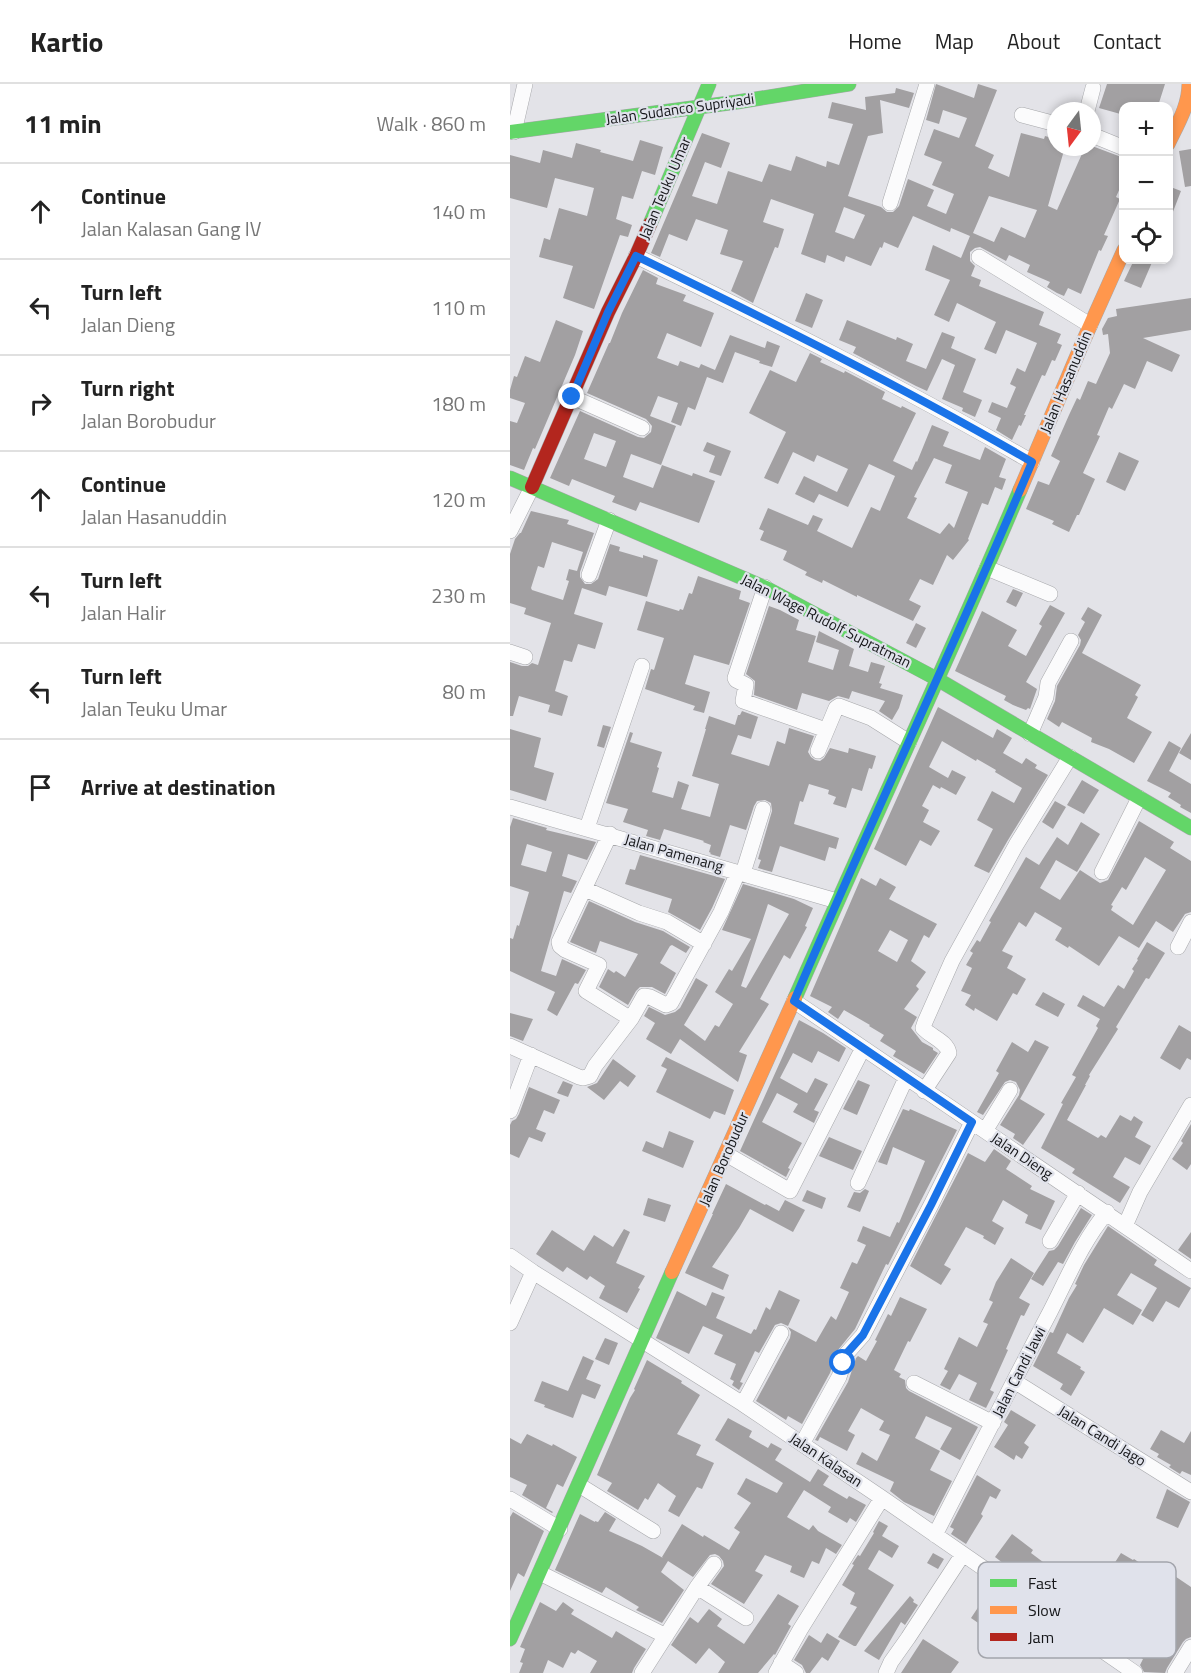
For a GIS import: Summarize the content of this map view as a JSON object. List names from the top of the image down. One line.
{"streets":{"street":["Jalan Sudanco Supriyadi","Jalan Teuku Umar","Jalan Hasanuddin","Jalan Wage Rudolf Supratman","Jalan Pamenang","Jalan Dieng","Jalan Borobudur","Jalan Candi Jawi","Jalan Candi Jago","Jalan Kalasan"]},"crossings":[["Jalan Sudanco Supriyadi","Jalan Teuku Umar"],["Jalan Teuku Umar","Jalan Wage Rudolf Supratman"],["Jalan Hasanuddin","Jalan Wage Rudolf Supratman"],["Jalan Hasanuddin","Jalan Borobudur"],["Jalan Wage Rudolf Supratman","Jalan Borobudur"],["Jalan Pamenang","Jalan Borobudur"],["Jalan Dieng","Jalan Borobudur"],["Jalan Dieng","Jalan Candi Jawi"],["Jalan Borobudur","Jalan Kalasan"],["Jalan Candi Jawi","Jalan Candi Jago"],["Jalan Candi Jawi","Jalan Kalasan"]],"legend":["Fast","Slow","Jam"],"north":"bottom","page":{"header":"Kartio","nav":["Home","Map","About","Contact"],"heading":["11 min","Walk · 860 m"],"map_buttons":["+","−"],"list":[["Continue","Jalan Kalasan Gang IV","140 m"],["Turn left","Jalan Dieng","110 m"],["Turn right","Jalan Borobudur","180 m"],["Continue","Jalan Hasanuddin","120 m"],["Turn left","Jalan Halir","230 m"],["Turn left","Jalan Teuku Umar","80 m"],"Arrive at destination"]}}
